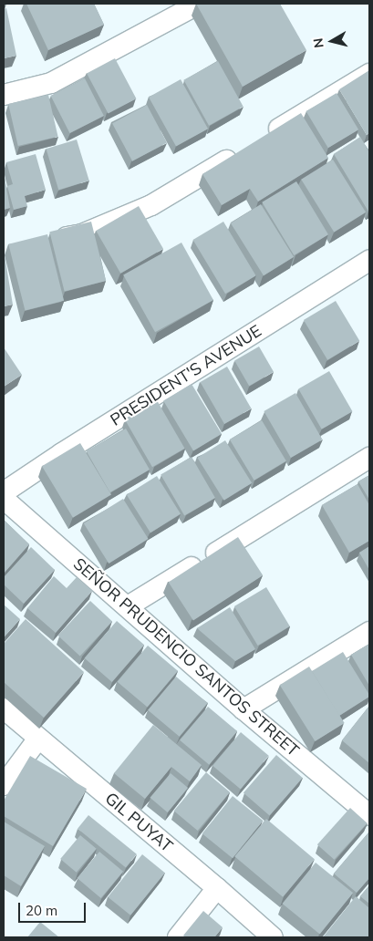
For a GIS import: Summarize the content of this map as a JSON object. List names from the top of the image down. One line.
{"streets":{"street":["PRESIDENT'S AVENUE","SEÑOR PRUDENCIO SANTOS STREET","GIL PUYAT"]},"scale_bar":"20 m","north":"left"}
